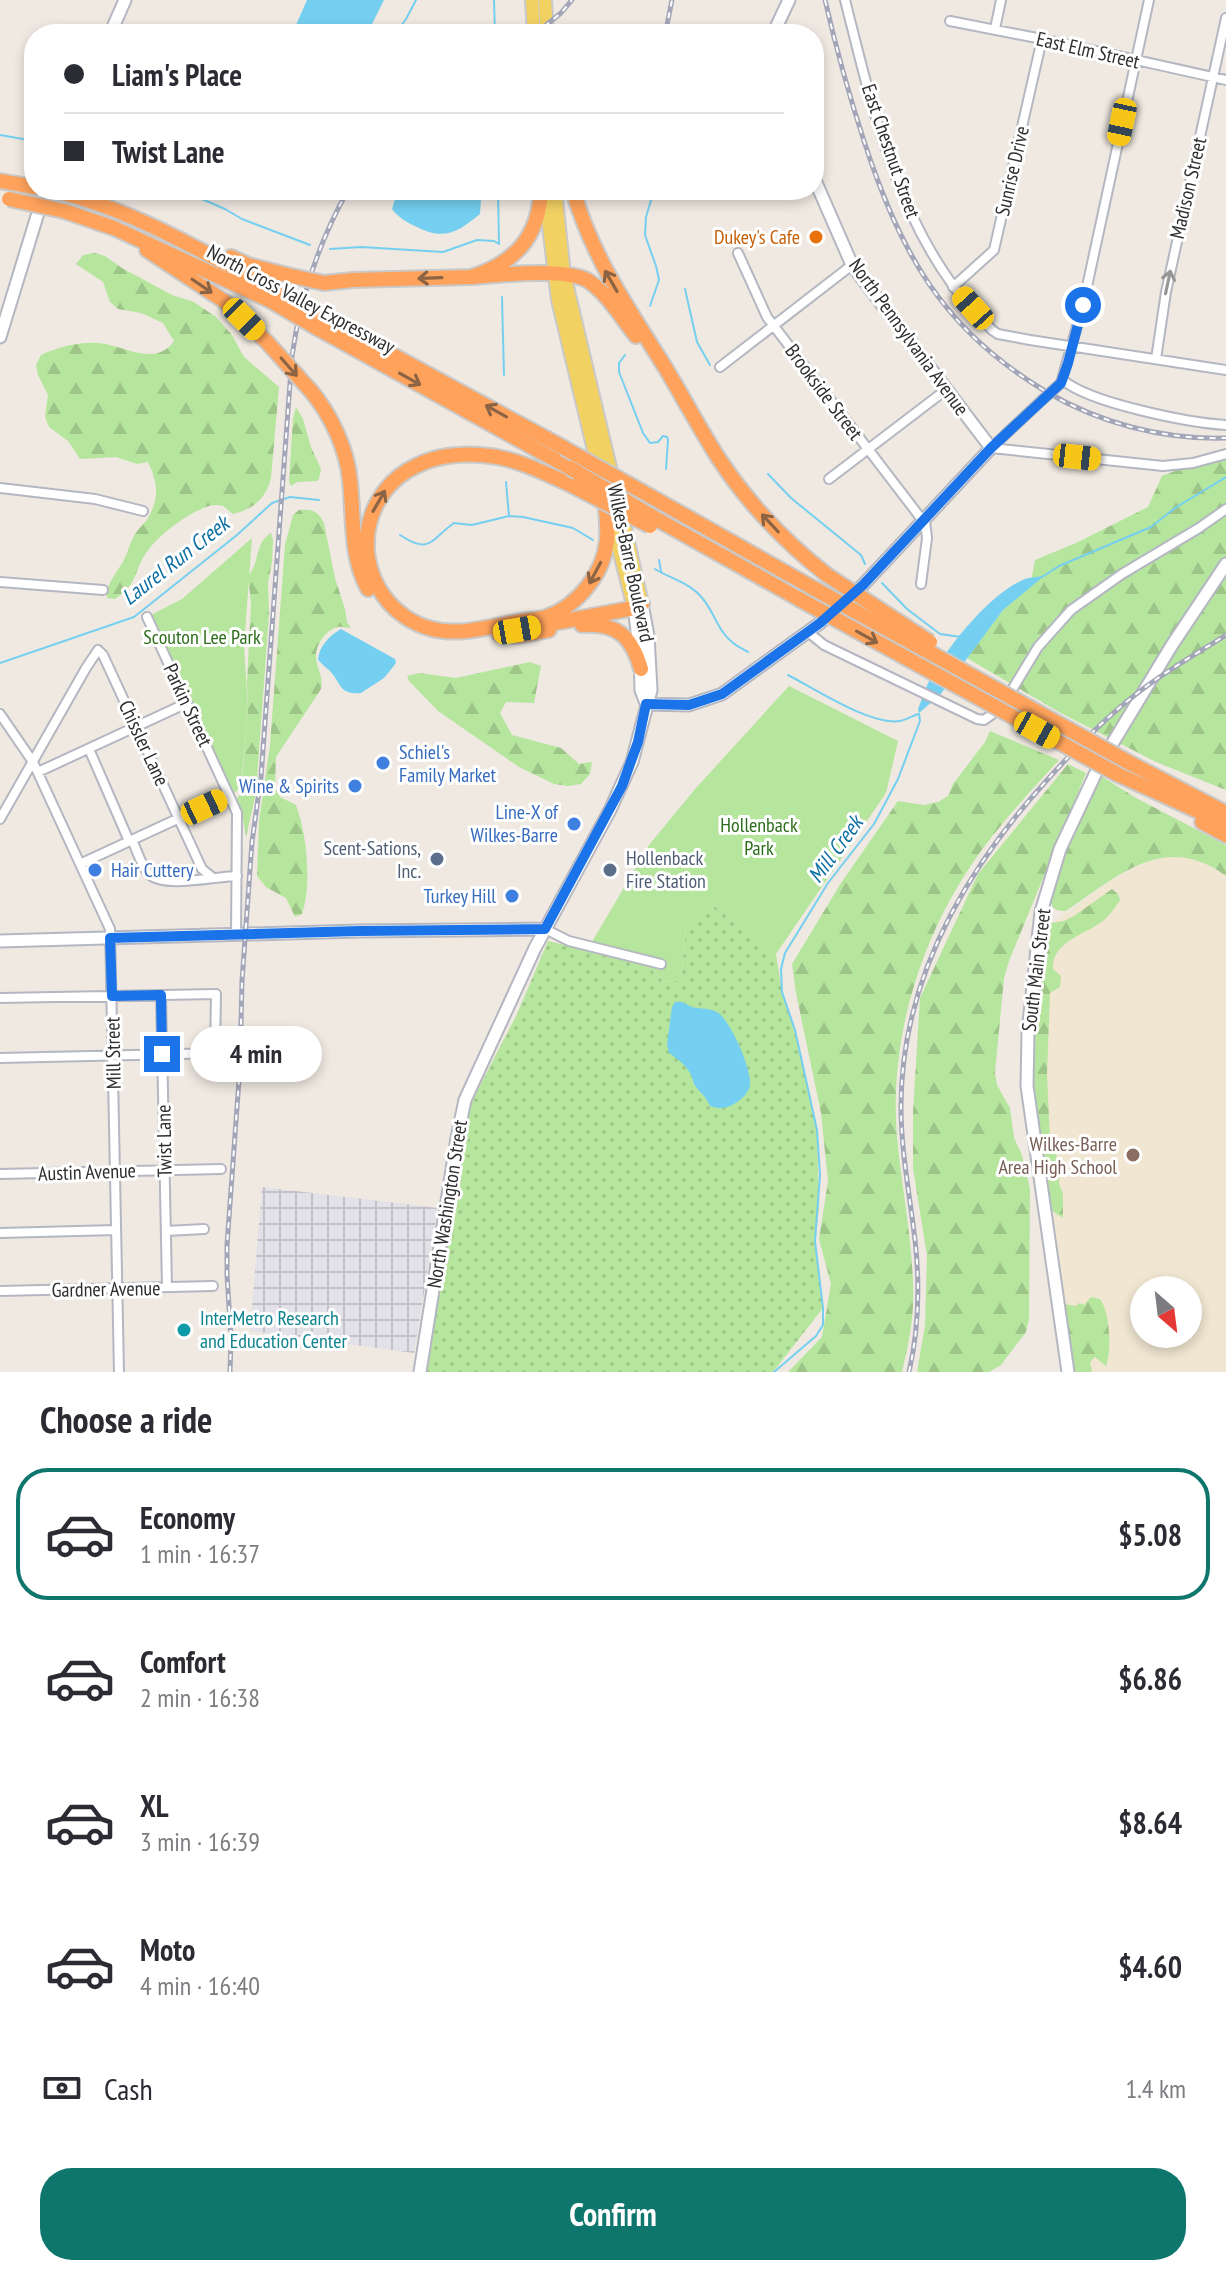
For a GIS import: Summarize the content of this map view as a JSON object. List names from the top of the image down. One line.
{"streets":{"highway":["North Cross Valley Expressway"],"main road":["Wilkes-Barre Boulevard"],"street":["East Elm Street","East Chestnut Street","Sunrise Drive","Madison Street","North Pennsylvania Avenue","Brookside Street","Parkin Street","Chissler Lane","South Main Street","Mill Street","Twist Lane","Austin Avenue","North Washington Street","Gardner Avenue"]},"crossings":[["East Elm Street","Sunrise Drive"],["East Elm Street","Madison Street"],["East Chestnut Street","Sunrise Drive"],["East Chestnut Street","Madison Street"],["Wilkes-Barre Boulevard","North Washington Street"],["Chissler Lane","Mill Street"],["Mill Street","Austin Avenue"],["Mill Street","Gardner Avenue"],["Twist Lane","Austin Avenue"],["Twist Lane","Gardner Avenue"]],"one_way":["Madison Street"],"water":["Laurel Run Creek","Mill Creek"],"parks":["Scouton Lee Park","Hollenback Park"],"places":["Dukey's Cafe","Schiel's Family Market","Wine & Spirits","Line-X of Wilkes-Barre","Scent-Sations, Inc.","Hair Cuttery","Hollenback Fire Station","Turkey Hill","Wilkes-Barre Area High School","InterMetro Research and Education Center"],"north":"bottom right","page":{"banner":["Liam's Place","Twist Lane"],"bubble":"4 min","heading":"Choose a ride","list":[{"name":"Economy","note":"1 min · 16:37","value":"$5.08"},{"name":"Comfort","note":"2 min · 16:38","value":"$6.86"},{"name":"XL","note":"3 min · 16:39","value":"$8.64"},{"name":"Moto","note":"4 min · 16:40","value":"$4.60"}],"pay":["Cash","1.4 km"],"buttons":"Confirm"}}
